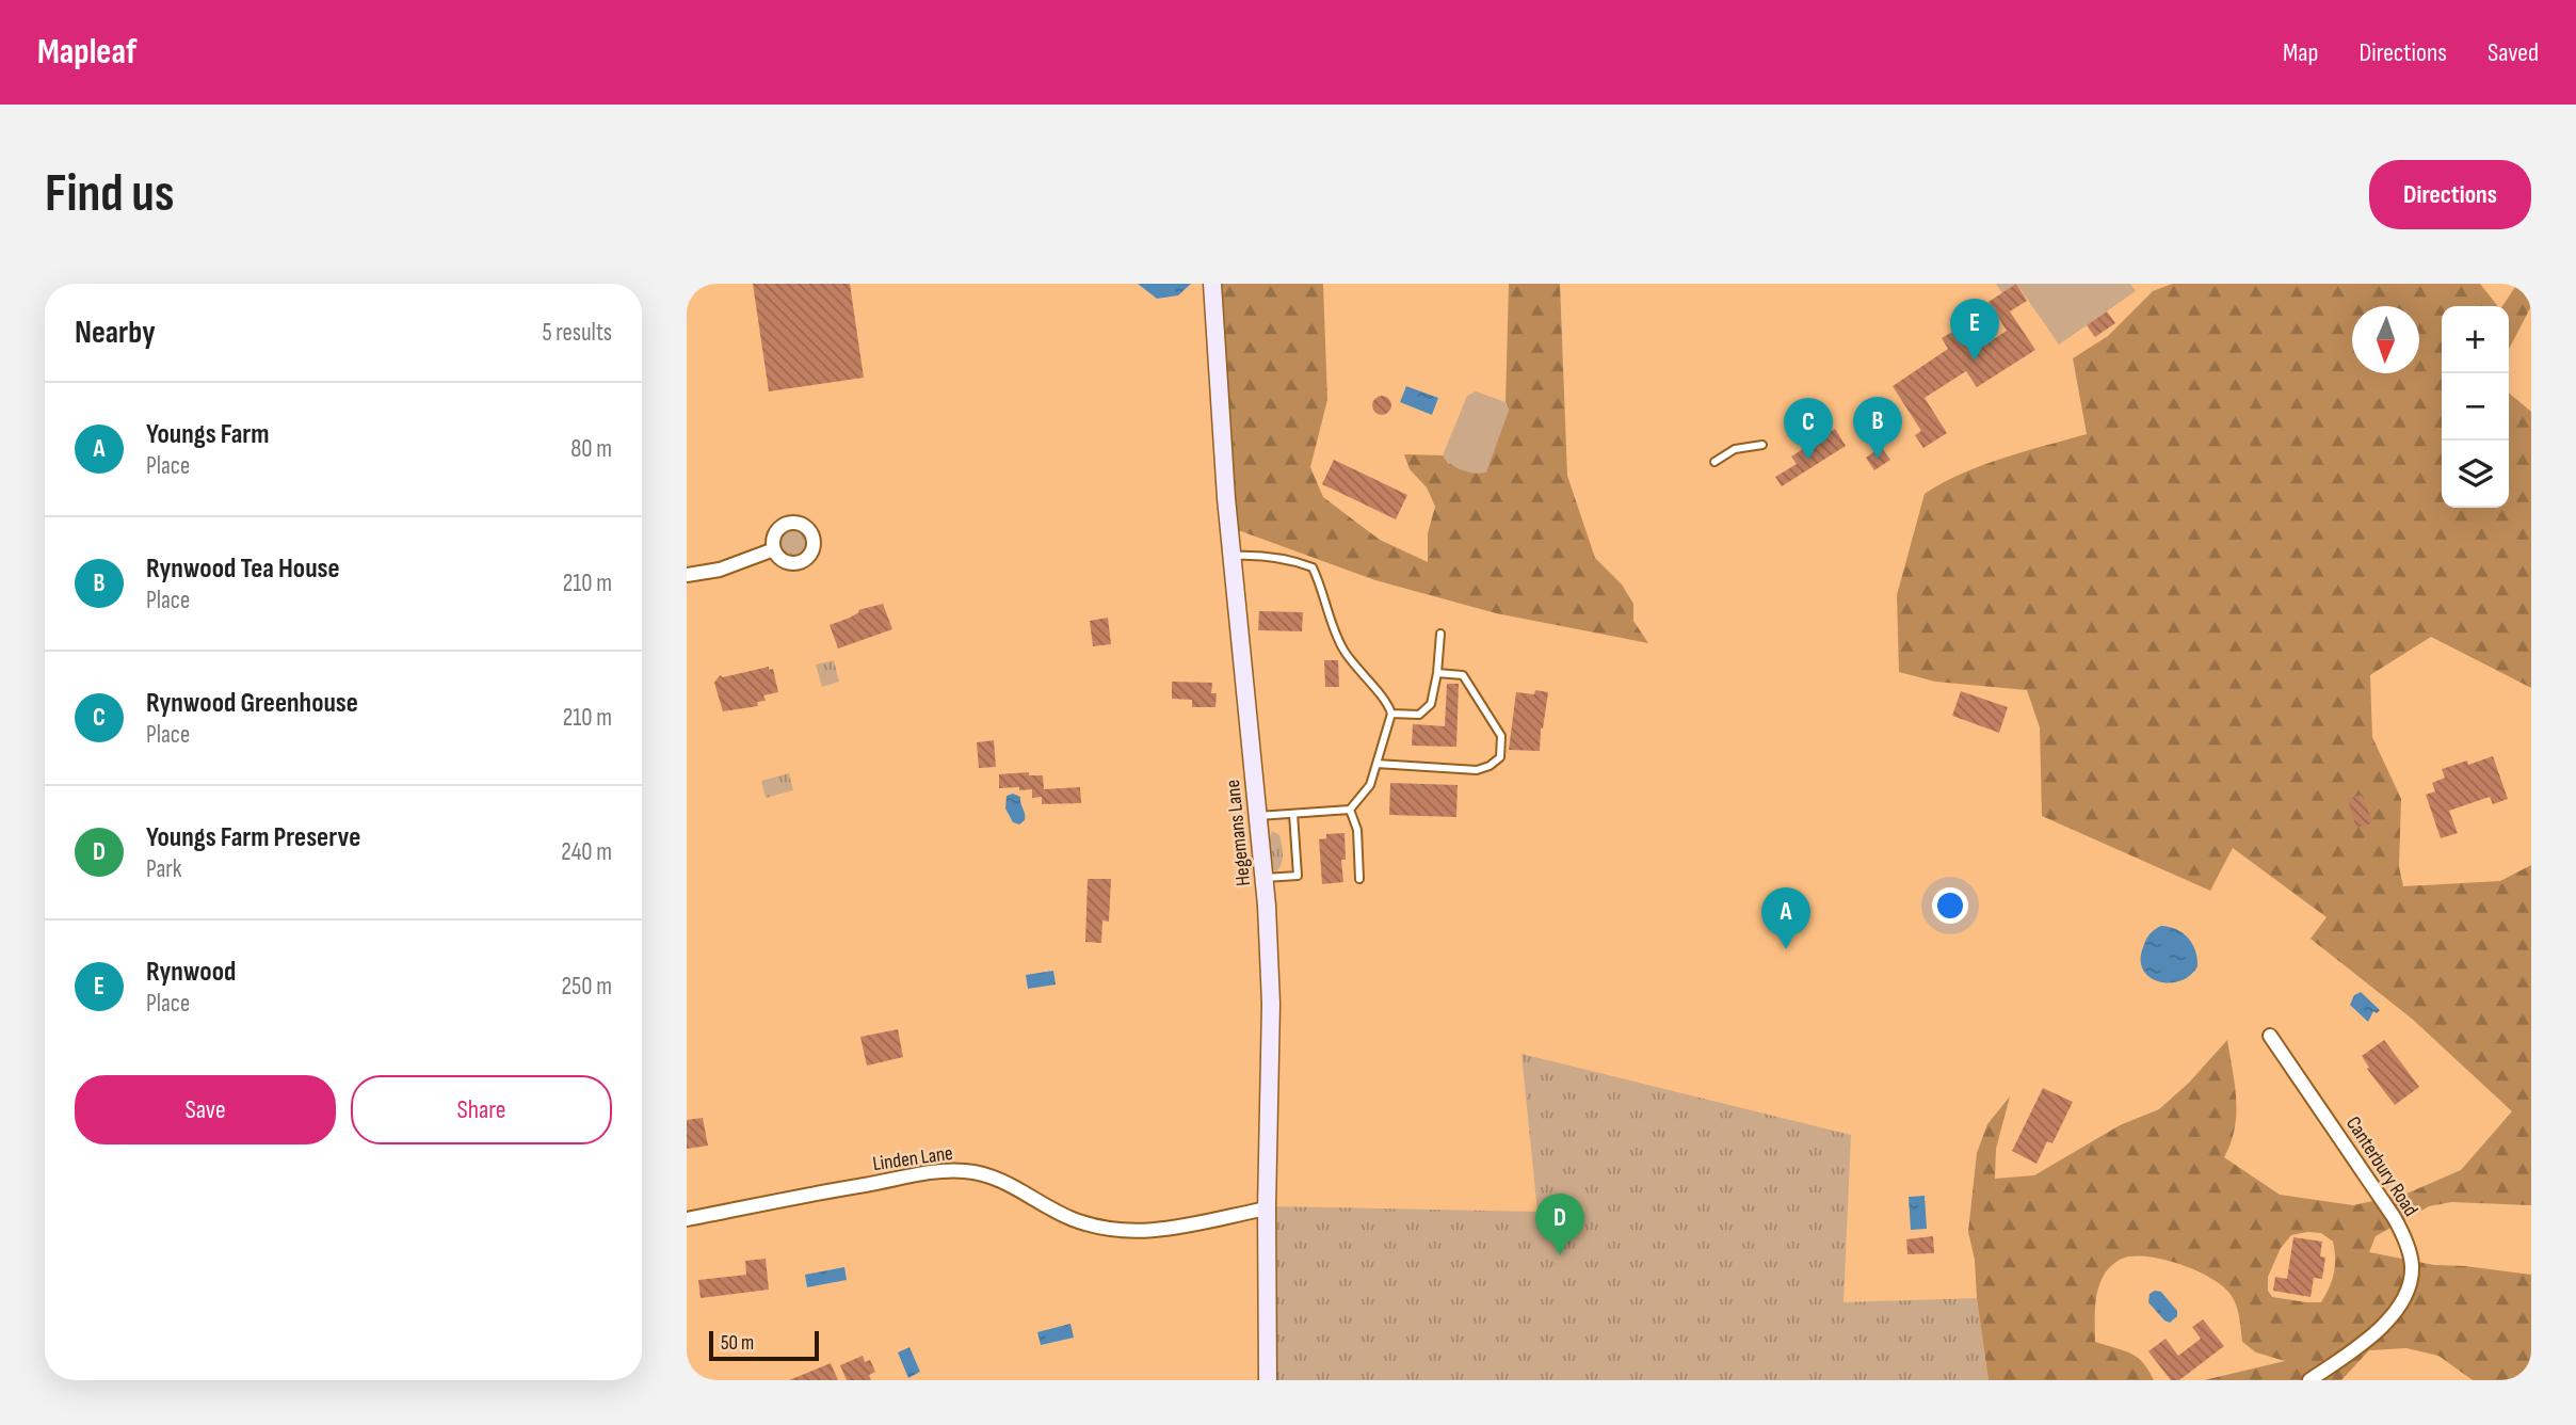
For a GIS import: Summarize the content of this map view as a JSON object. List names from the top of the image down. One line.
{"streets":{"street":["Hegemans Lane","Linden Lane","Canterbury Road"]},"crossings":[["Hegemans Lane","Linden Lane"]],"scale_bar":"50 m","north":"bottom","page":{"header":"Mapleaf","nav":["Map","Directions","Saved"],"buttons":["Directions",["Save","Share"]],"title":"Find us","heading":["Nearby","5 results"],"pins":["E","B","C","A","D"],"map_buttons":["+","−"],"list":[{"mark":"A","name":"Youngs Farm","note":"Place","value":"80 m"},{"mark":"B","name":"Rynwood Tea House","note":"Place","value":"210 m"},{"mark":"C","name":"Rynwood Greenhouse","note":"Place","value":"210 m"},{"mark":"D","name":"Youngs Farm Preserve","note":"Park","value":"240 m"},{"mark":"E","name":"Rynwood","note":"Place","value":"250 m"}],"scale":"50 m"}}
